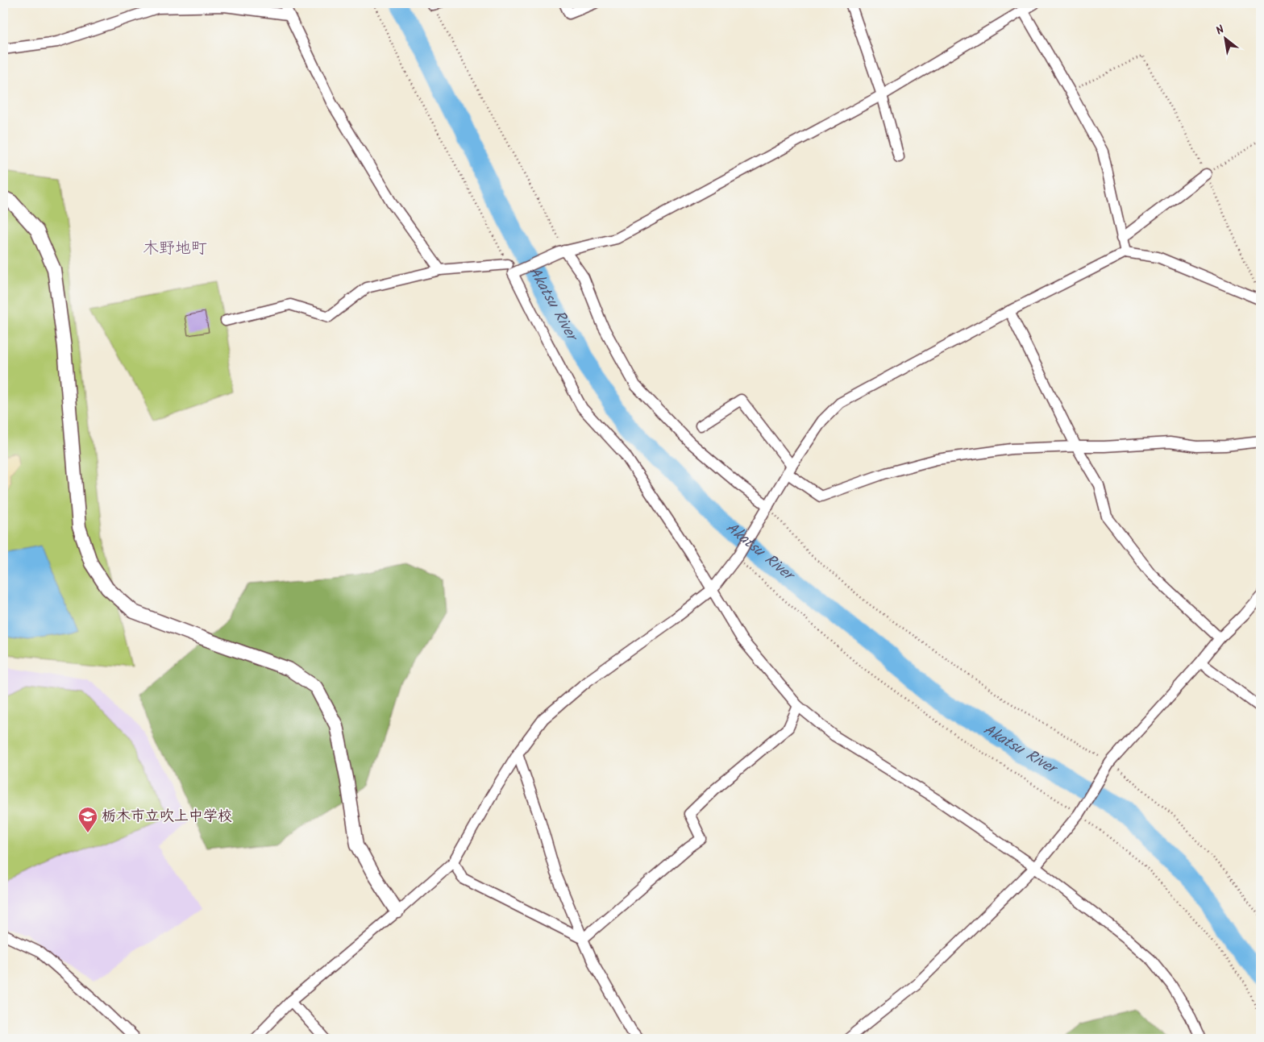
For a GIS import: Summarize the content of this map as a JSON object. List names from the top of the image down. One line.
{"districts":["木野地町"],"water":["Akatsu River"],"places":{"school or university":["栃木市立吹上中学校"]},"north":"top left"}
